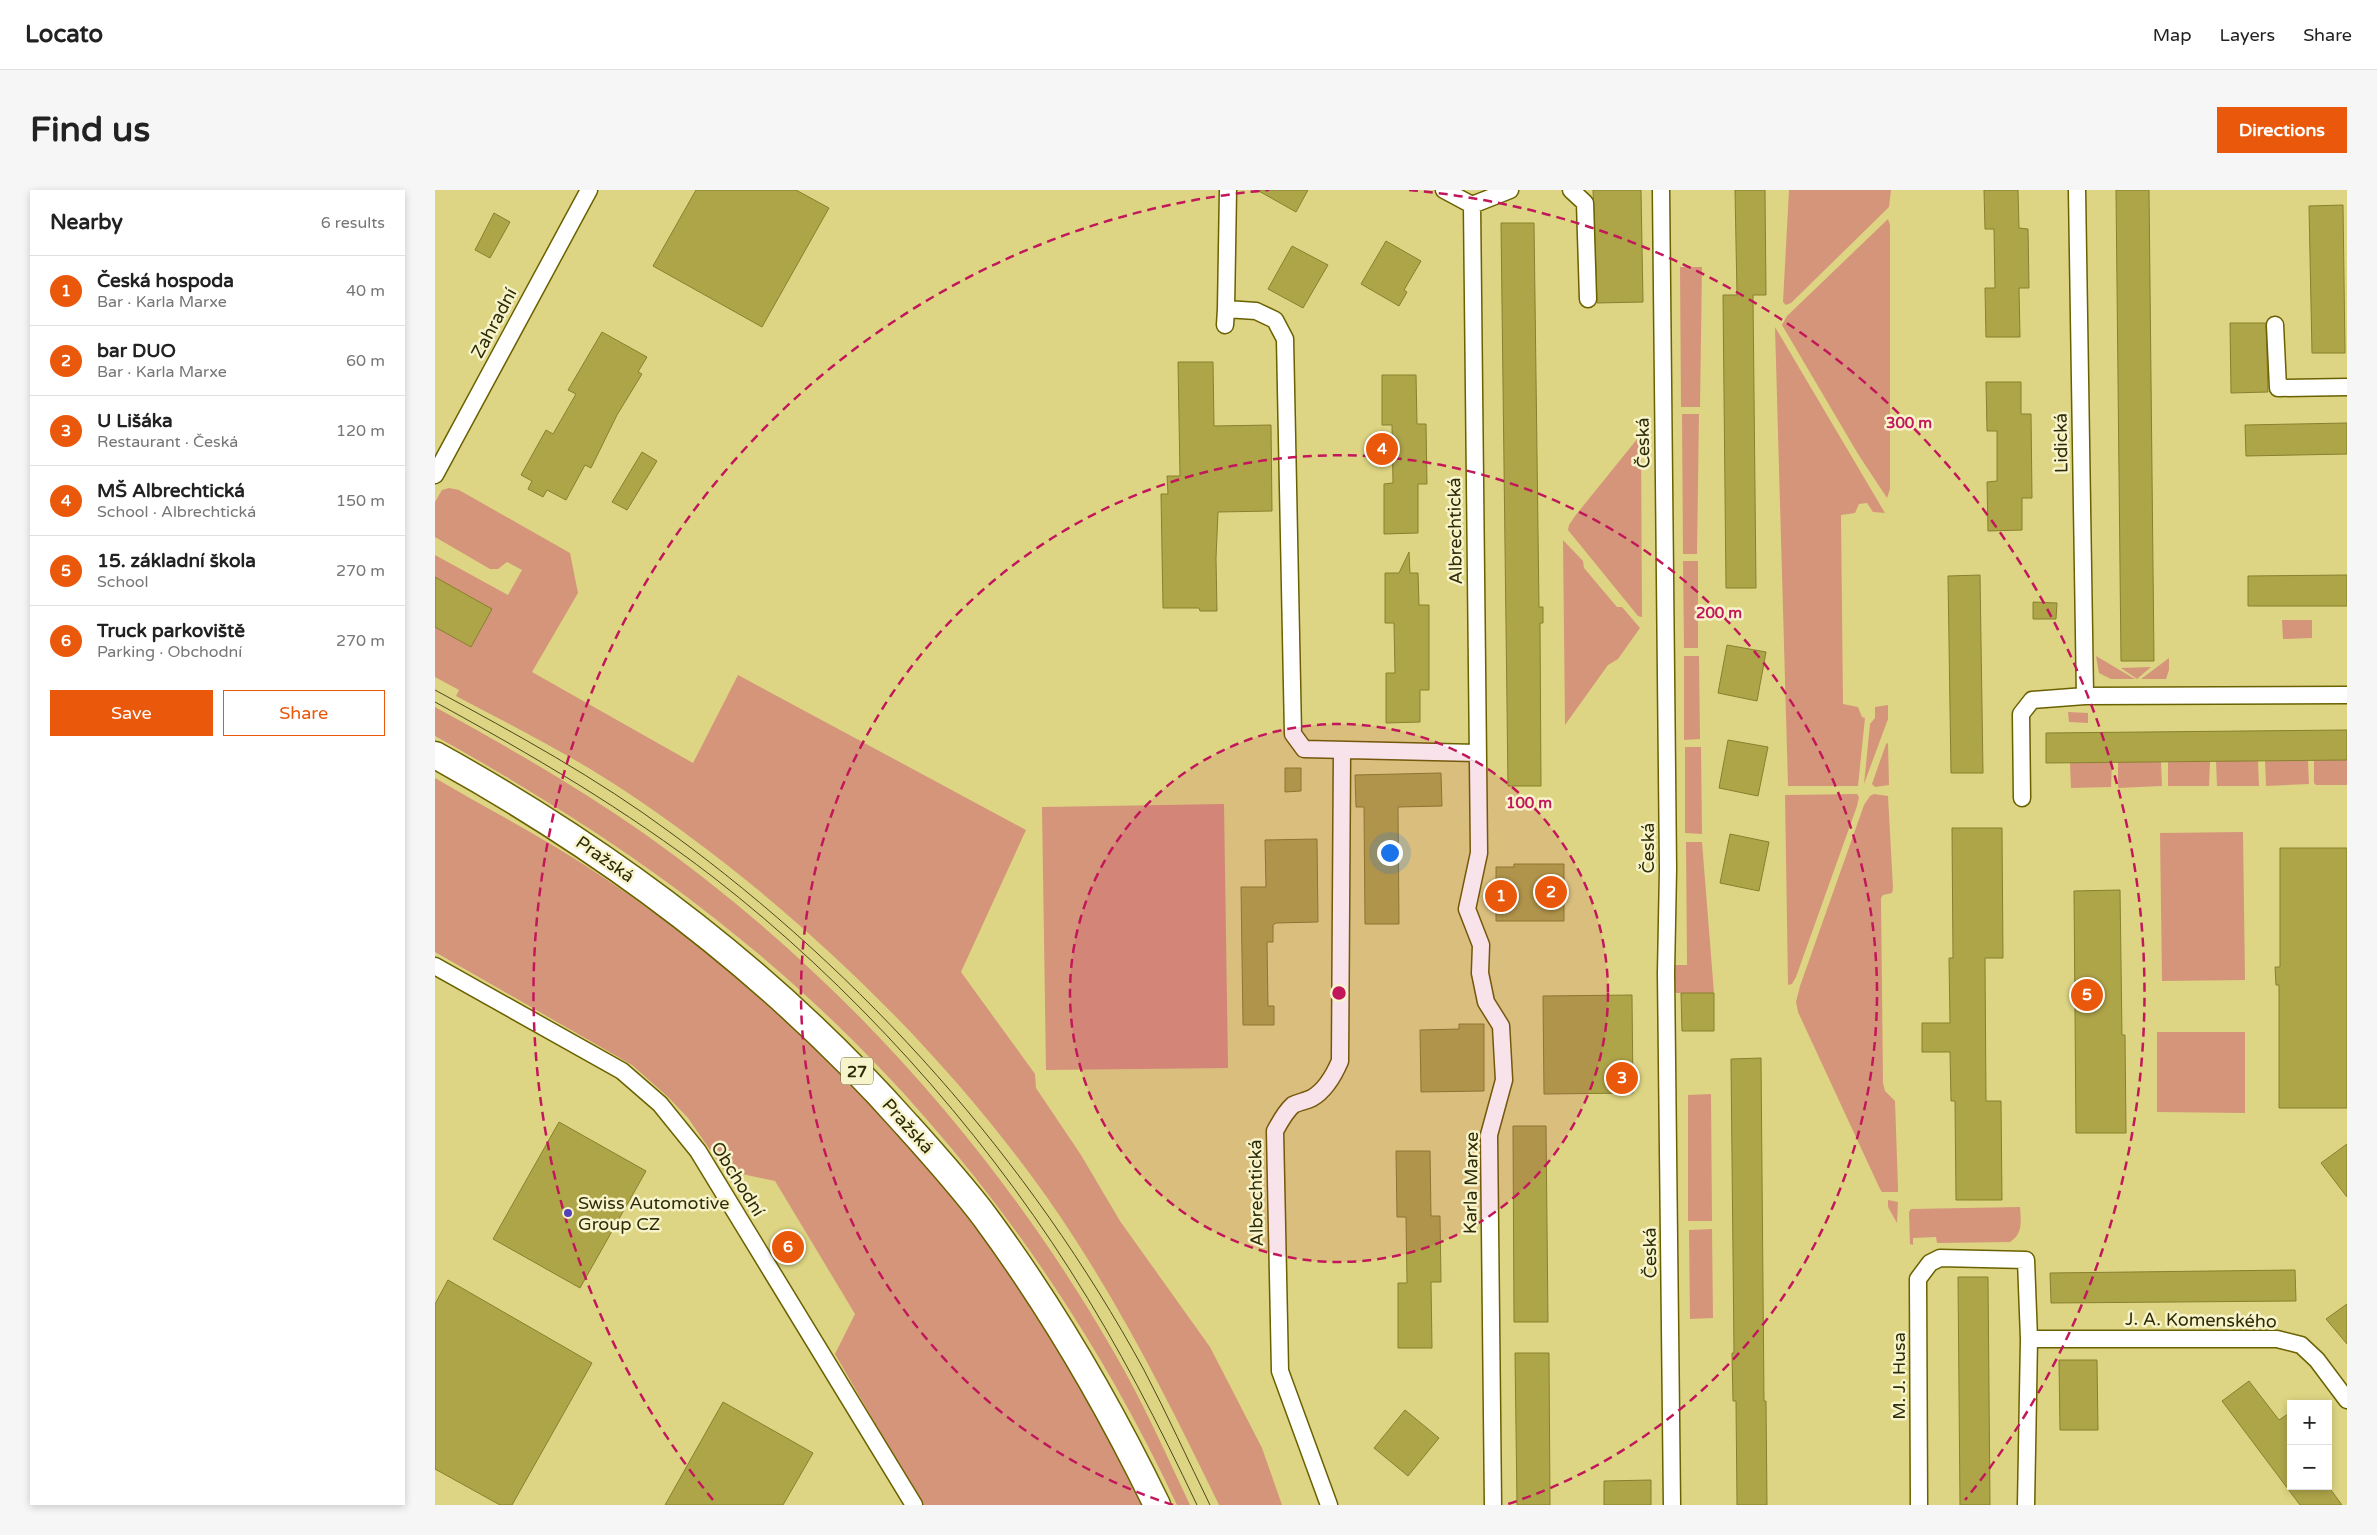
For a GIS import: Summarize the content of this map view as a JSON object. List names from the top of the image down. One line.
{"streets":{"main road":["Pražská","27"],"street":["Zahradní","Česká","Lidická","Albrechtická","Obchodní","Karla Marxe","J. A. Komenského","M. J. Husa"]},"crossings":[["Albrechtická","Karla Marxe"],["J. A. Komenského","M. J. Husa"]],"places":["Swiss Automotive Group CZ"],"page":{"header":"Locato","nav":["Map","Layers","Share"],"buttons":["Directions",["Save","Share"]],"title":"Find us","heading":["Nearby","6 results"],"list":[{"mark":"1","name":"Česká hospoda","note":"Bar · Karla Marxe","value":"40 m"},{"mark":"2","name":"bar DUO","note":"Bar · Karla Marxe","value":"60 m"},{"mark":"3","name":"U Lišáka","note":"Restaurant · Česká","value":"120 m"},{"mark":"4","name":"MŠ Albrechtická","note":"School · Albrechtická","value":"150 m"},{"mark":"5","name":"15. základní škola","note":"School","value":"270 m"},{"mark":"6","name":"Truck parkoviště","note":"Parking · Obchodní","value":"270 m"}],"pins":["4","2","1","5","3","6"],"map_buttons":["+","−"]},"rings":["300 m","200 m","100 m"]}
